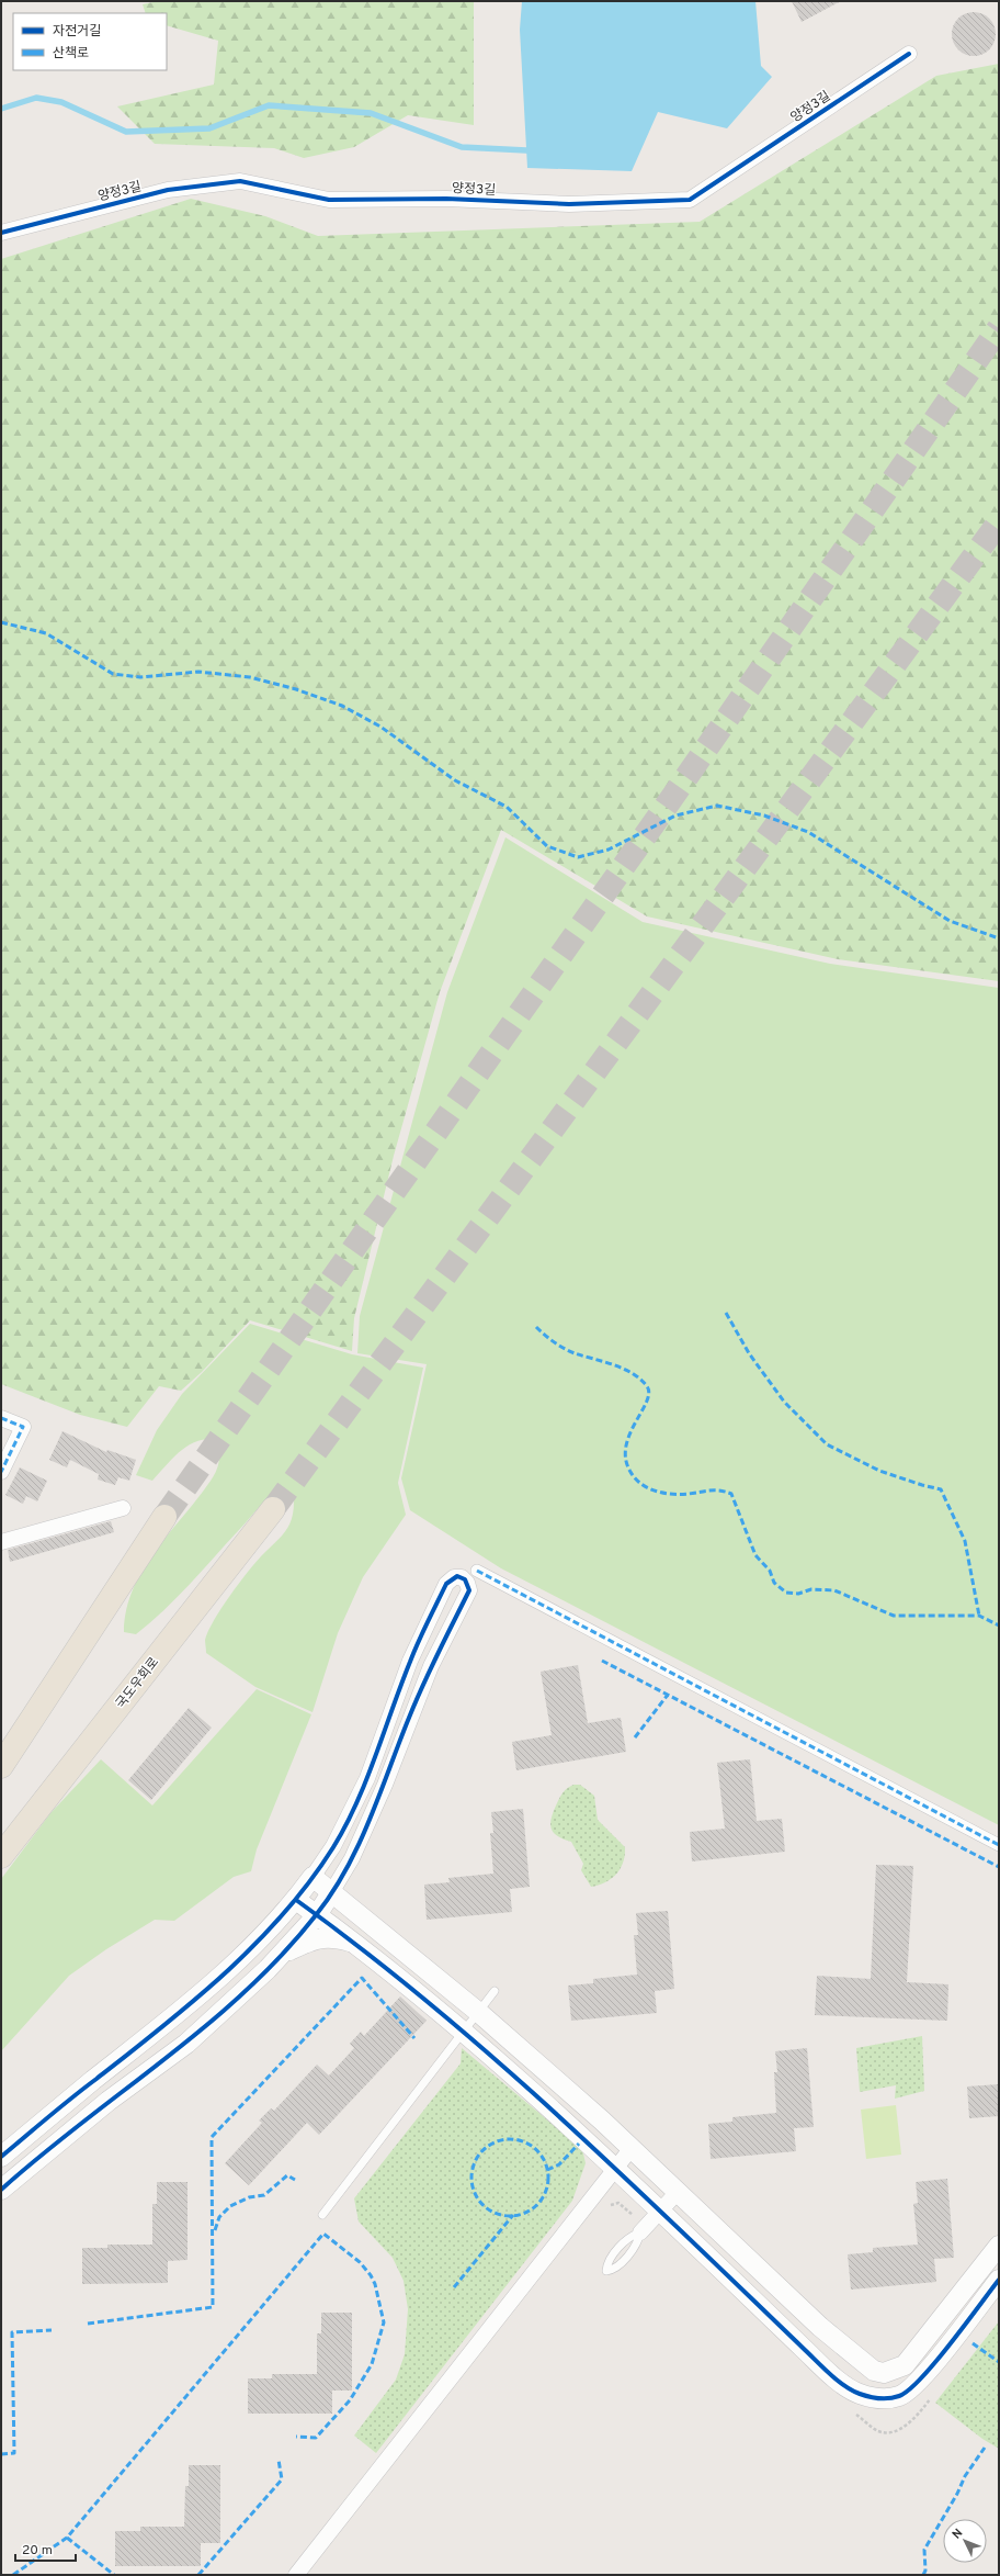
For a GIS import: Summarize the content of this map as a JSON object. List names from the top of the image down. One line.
{"streets":{"highway":["국도우회로"],"street":["양정3길"]},"legend":["자전거길","산책로"],"scale_bar":"20 m","north":"top left"}
